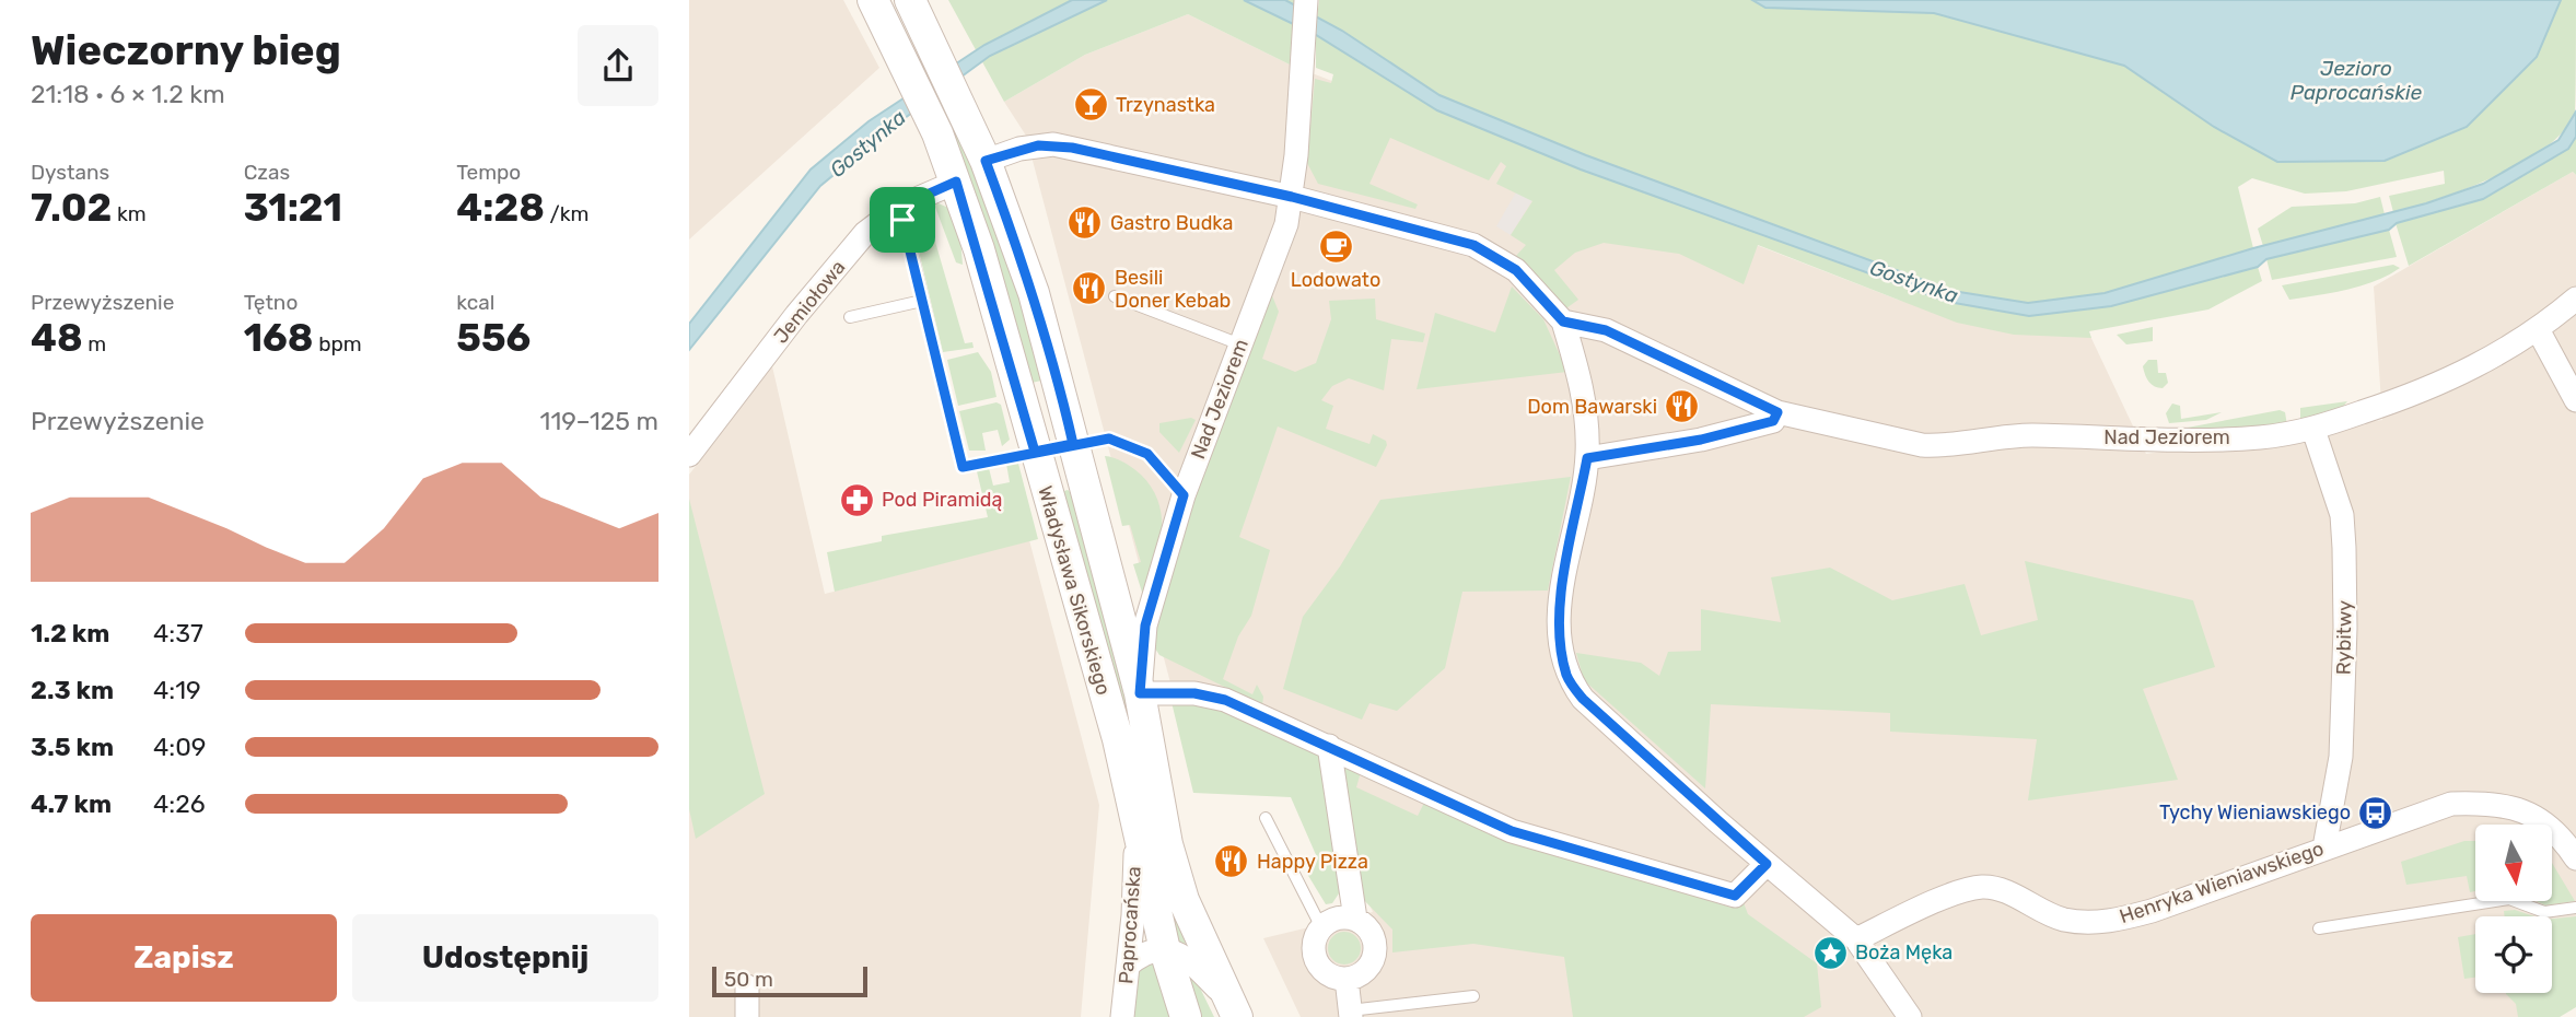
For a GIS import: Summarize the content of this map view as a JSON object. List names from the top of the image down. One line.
{"streets":{"street":["Jemiołowa","Nad Jeziorem","Władysława Sikorskiego","Rybitwy","Henryka Wieniawskiego","Paprocańska"]},"crossings":[["Jemiołowa","Władysława Sikorskiego"],["Nad Jeziorem","Władysława Sikorskiego"],["Nad Jeziorem","Rybitwy"],["Władysława Sikorskiego","Paprocańska"],["Rybitwy","Henryka Wieniawskiego"]],"water":["Jezioro Paprocańskie","Gostynka"],"places":{"bar":["Trzynastka"],"restaurant":["Gastro Budka","Besili Doner Kebab","Dom Bawarski","Happy Pizza"],"cafe":["Lodowato"],"pharmacy":["Pod Piramidą"],"bus stop":["Tychy Wieniawskiego"],"place":["Boża Męka"]},"scale_bar":"50 m","north":"bottom","page":{"heading":["Wieczorny bieg","21:18 · 6 × 1.2 km"],"stats":[["Dystans","7.02 km"],["Czas","31:21"],["Tempo","4:28 /km"],["Przewyższenie","48 m"],["Tętno","168 bpm"],["kcal","556"]],"chart":["Przewyższenie","119–125 m"],"list":[{"name":"1.2 km","note":"4:37"},{"name":"2.3 km","note":"4:19"},{"name":"3.5 km","note":"4:09"},{"name":"4.7 km","note":"4:26"}],"buttons":["Zapisz","Udostępnij"],"scale":"50 m"}}
